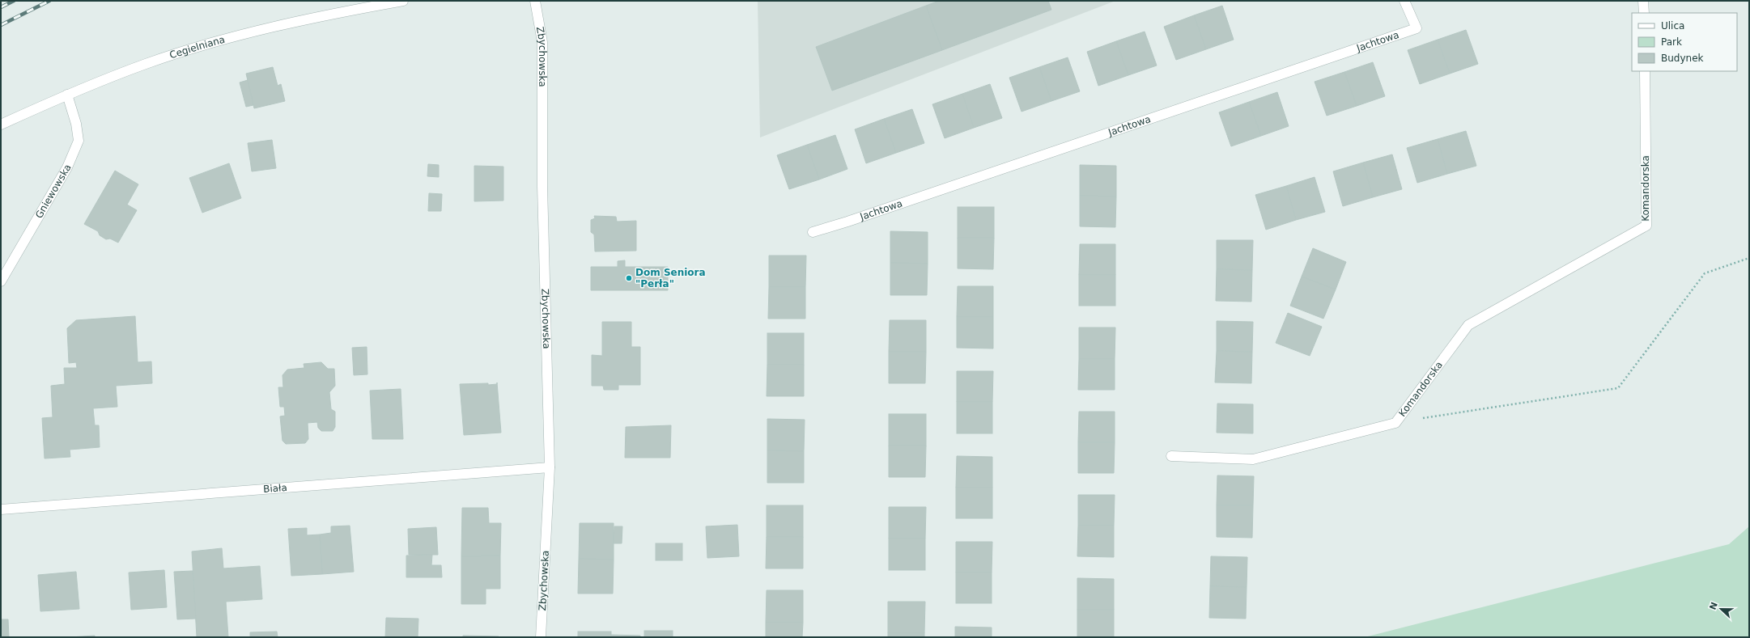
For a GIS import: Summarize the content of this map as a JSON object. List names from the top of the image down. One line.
{"streets":{"street":["Jachtowa","Cegielniana","Zbychowska","Komandorska","Gniewowska","Biała"]},"crossings":[["Cegielniana","Gniewowska"],["Zbychowska","Biała"]],"places":["Dom Seniora \"Perła\""],"legend":["Ulica","Park","Budynek"],"north":"left"}
